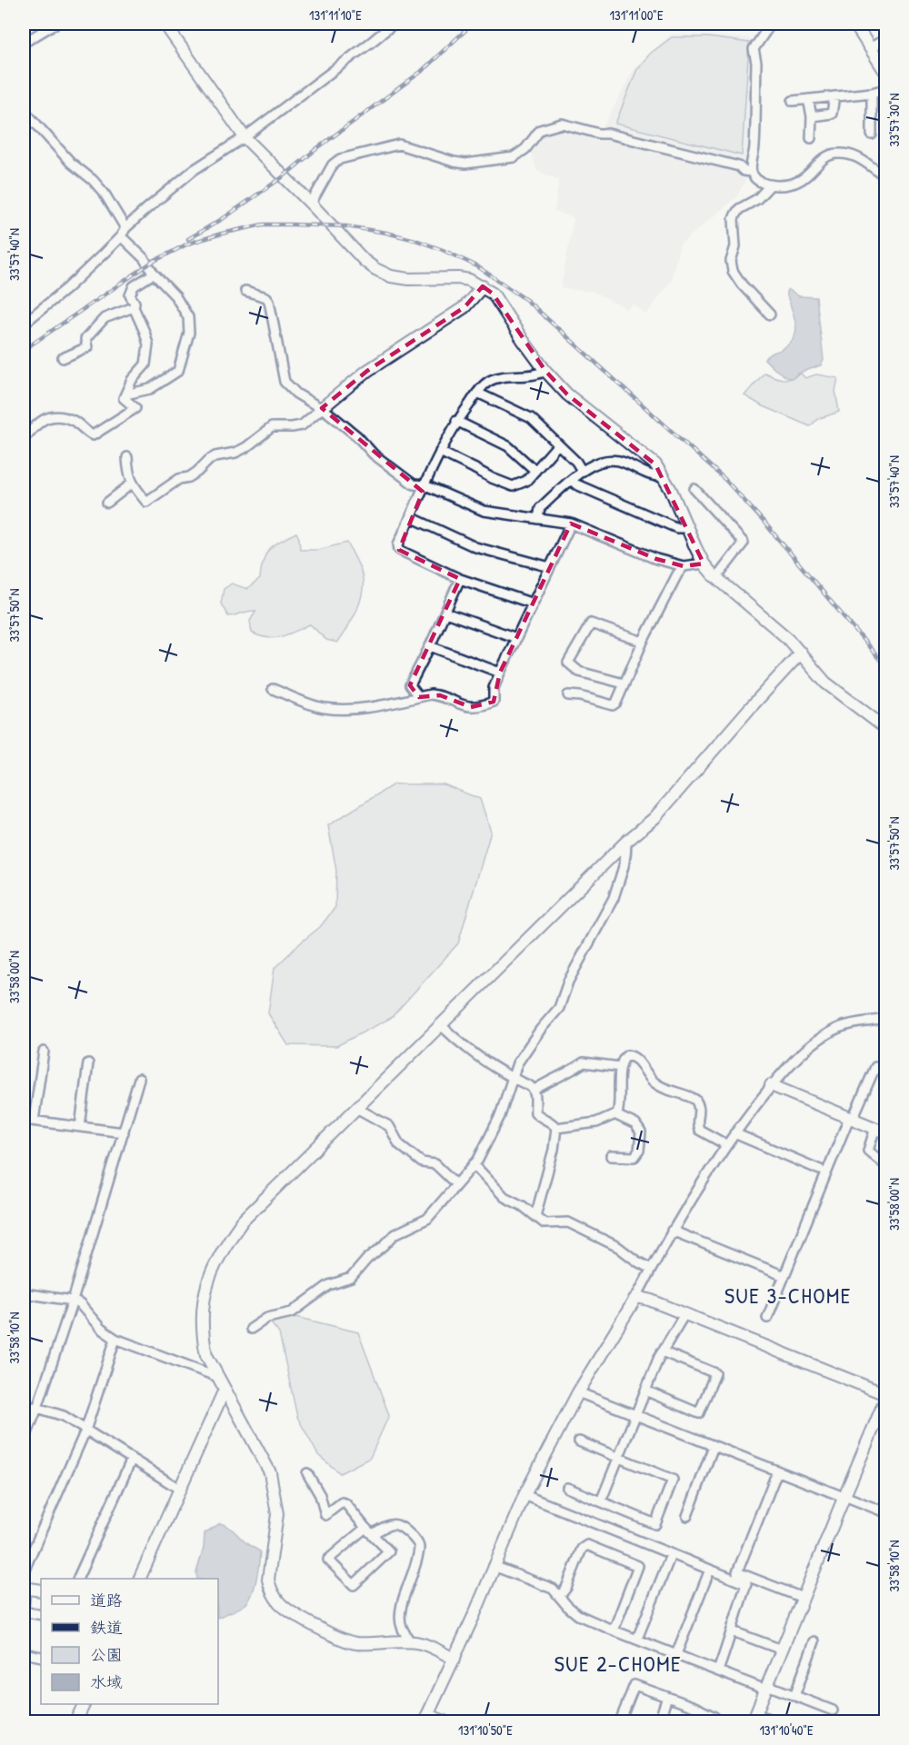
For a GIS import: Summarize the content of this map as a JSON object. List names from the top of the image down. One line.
{"districts":["SUE 3-CHOME","SUE 2-CHOME"],"legend":["道路","鉄道","公園","水域"],"coordinates":["131°11'10\"E","131°11'00\"E","33°57'30\"N","33°57'40\"N","33°57'50\"N","33°58'00\"N","33°58'10\"N","131°10'50\"E","131°10'40\"E"]}
